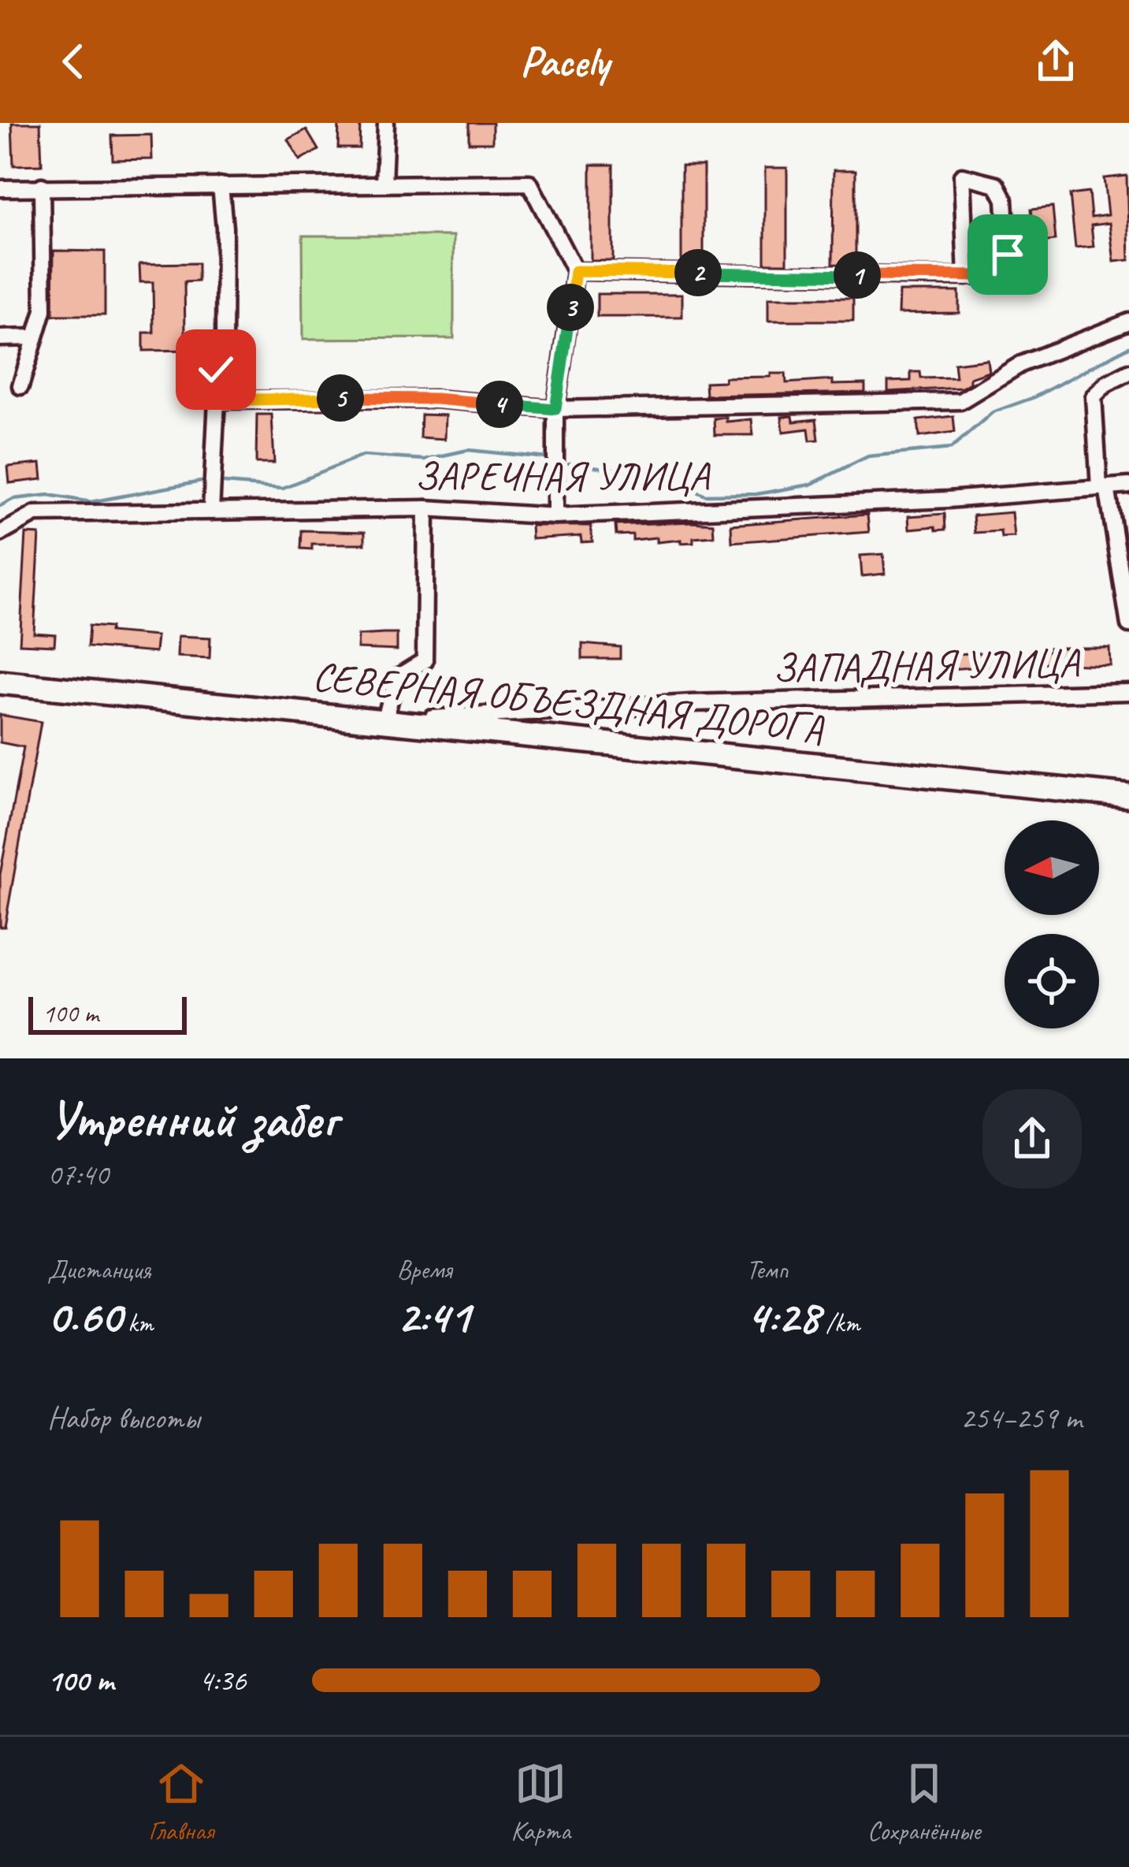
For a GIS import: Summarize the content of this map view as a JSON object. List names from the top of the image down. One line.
{"streets":{"highway":["СЕВЕРНАЯ ОБЪЕЗДНАЯ ДОРОГА"],"street":["ЗАРЕЧНАЯ УЛИЦА","ЗАПАДНАЯ УЛИЦА"]},"crossings":[["ЗАПАДНАЯ УЛИЦА","СЕВЕРНАЯ ОБЪЕЗДНАЯ ДОРОГА"]],"scale_bar":"100 m","north":"left","page":{"header":"Pacely","pins":["2","1","3","5","4"],"scale":"100 m","heading":["Утренний забег","07:40"],"stats":[["Дистанция","0.60 km"],["Время","2:41"],["Темп","4:28 /km"]],"chart":["Набор высоты","254–259 m"],"list":[{"name":"100 m","note":"4:36"}],"tabs":["Главная","Карта","Сохранённые"]}}
